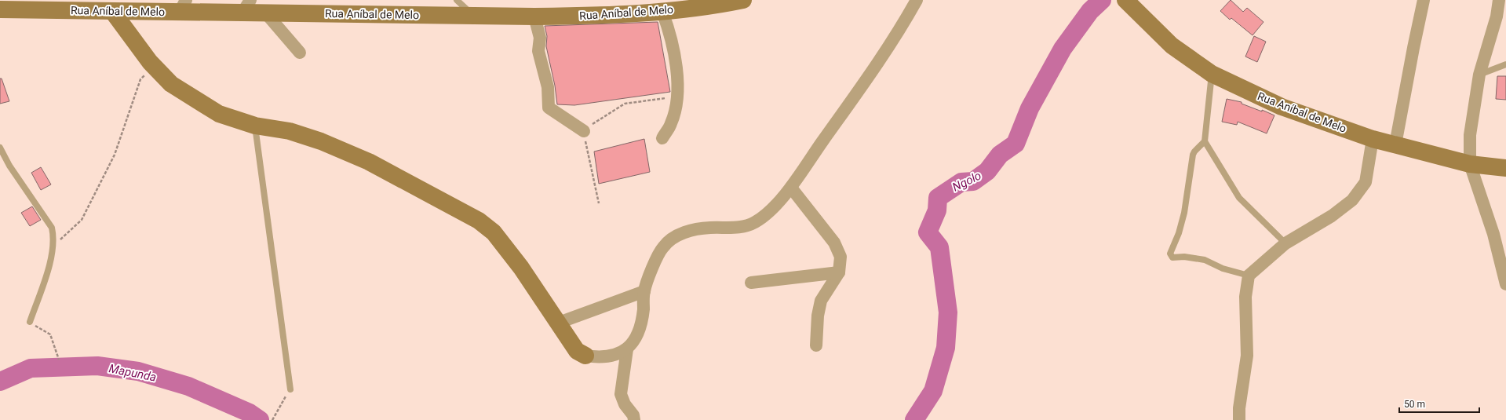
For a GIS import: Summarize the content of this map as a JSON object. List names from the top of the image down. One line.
{"streets":{"street":["Rua Aníbal de Melo"]},"water":["Ngolo","Mapunda"],"scale_bar":"50 m"}
